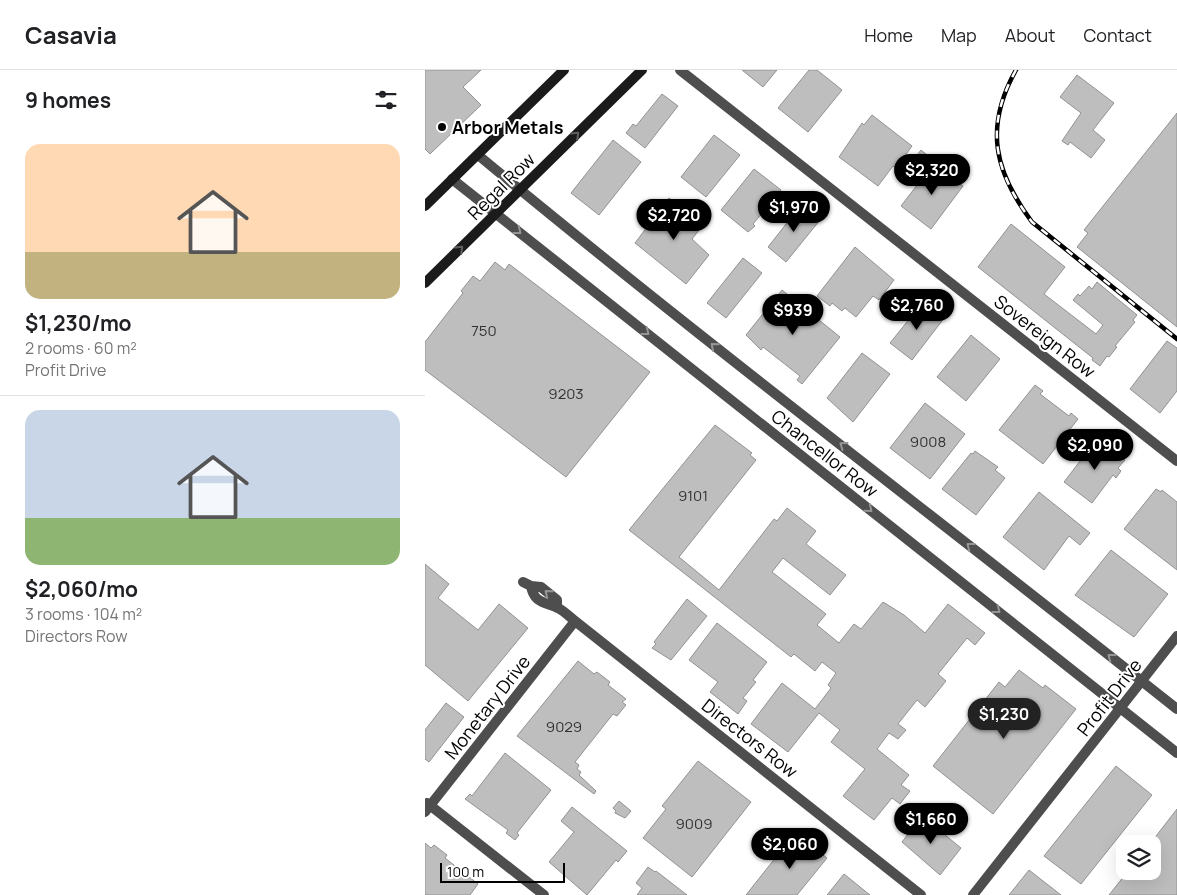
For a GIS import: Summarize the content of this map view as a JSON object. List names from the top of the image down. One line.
{"streets":{"main road":["Regal Row"],"street":["Sovereign Row","Chancellor Row","Profit Drive","Monetary Drive","Directors Row"]},"crossings":[["Regal Row","Chancellor Row"],["Chancellor Row","Profit Drive"],["Monetary Drive","Directors Row"]],"places":["Arbor Metals"],"house_numbers":["750","9203","9008","9101","9029","9009"],"scale_bar":"100 m","page":{"header":"Casavia","nav":["Home","Map","About","Contact"],"heading":"9 homes","list":[{"name":"$1,230/mo","note":"2 rooms · 60 m² · Profit Drive"},{"name":"$2,060/mo","note":"3 rooms · 104 m² · Directors Row"}],"price":["$2,320","$1,970","$2,720","$2,760","$939","$2,090","$1,230","$1,660","$2,060"],"scale":"100 m"}}
